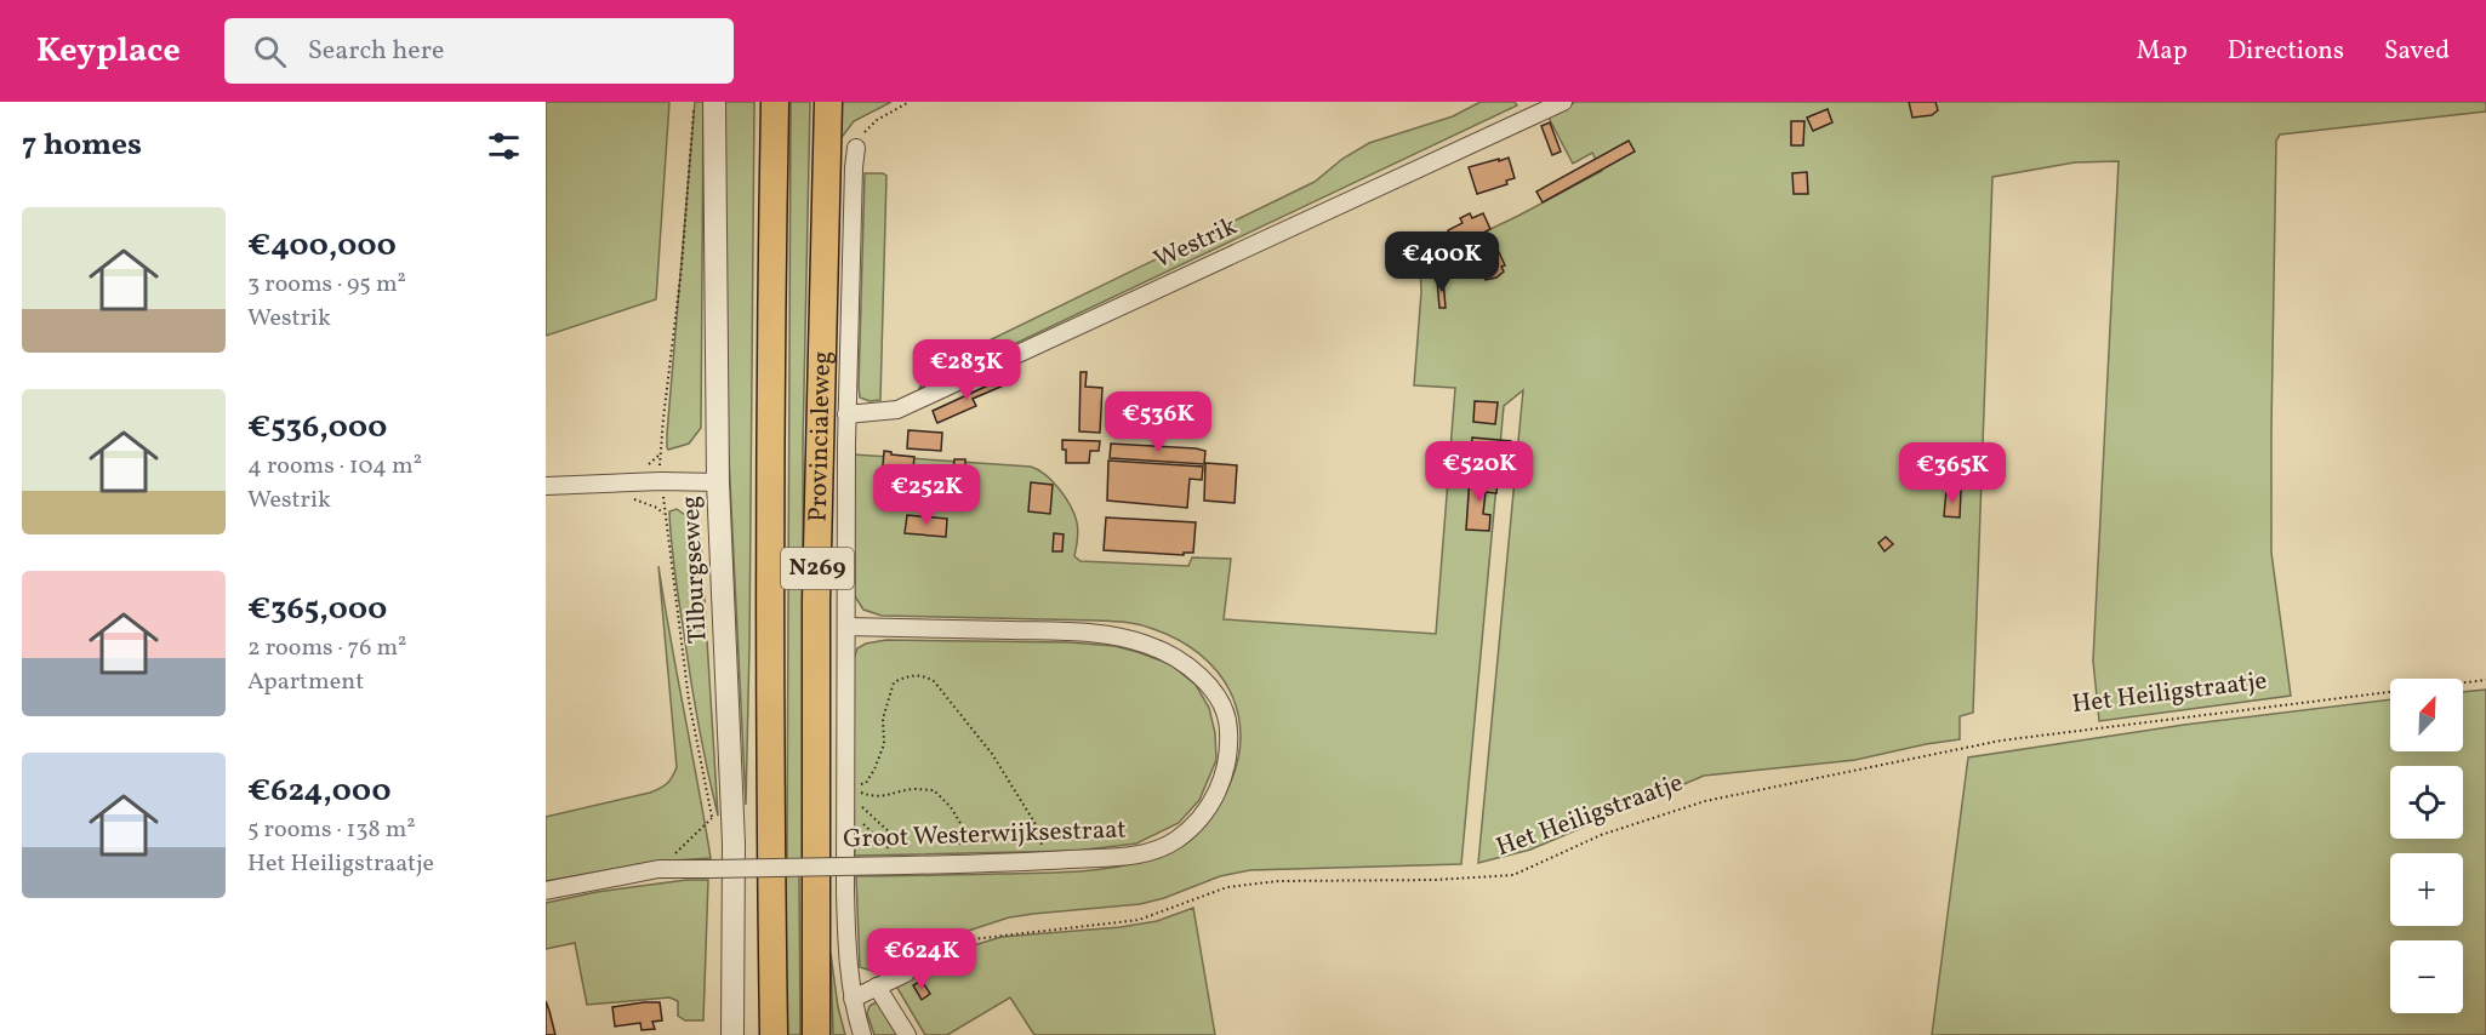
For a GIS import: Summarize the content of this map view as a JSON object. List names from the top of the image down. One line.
{"streets":{"highway":["Provincialeweg","N269"],"street":["Westrik","Tilburgseweg","Groot Westerwijksestraat"],"path":["Het Heiligstraatje"]},"crossings":[["Tilburgseweg","Groot Westerwijksestraat"]],"north":"top right","page":{"header":"Keyplace","search":"Search here","nav":["Map","Directions","Saved"],"heading":"7 homes","list":[{"name":"€400,000","note":"3 rooms · 95 m² · Westrik"},{"name":"€536,000","note":"4 rooms · 104 m² · Westrik"},{"name":"€365,000","note":"2 rooms · 76 m² · Apartment"},{"name":"€624,000","note":"5 rooms · 138 m² · Het Heiligstraatje"}],"price":["€400K","€283K","€536K","€520K","€365K","€252K","€624K"],"map_buttons":["+","−"]}}
